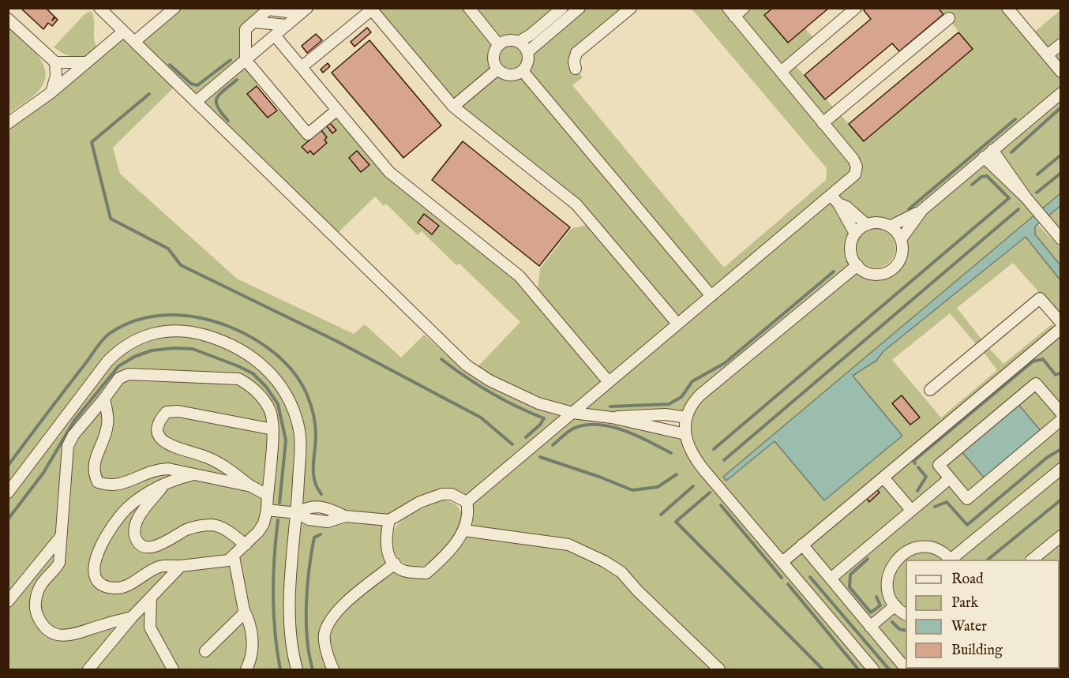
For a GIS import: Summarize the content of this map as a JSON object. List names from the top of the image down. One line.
{"legend":["Road","Park","Water","Building"]}
